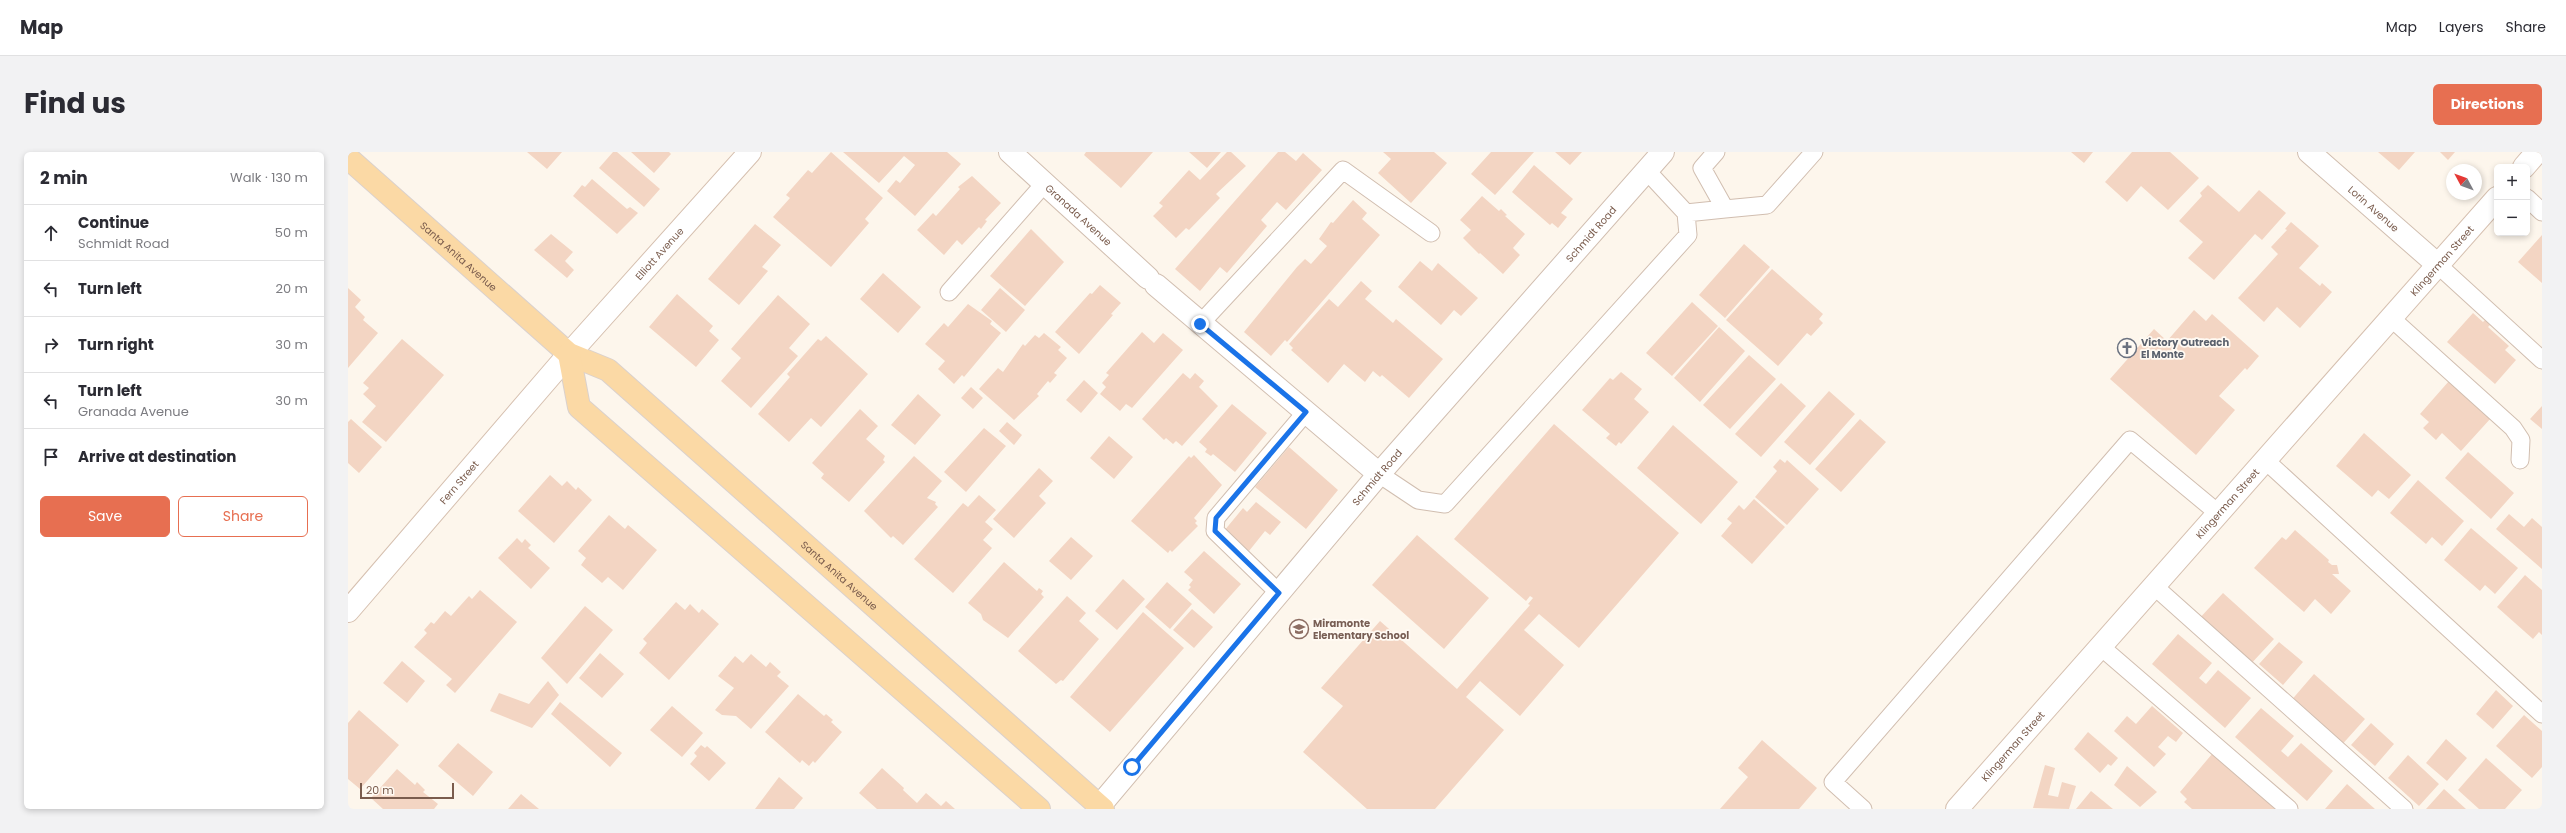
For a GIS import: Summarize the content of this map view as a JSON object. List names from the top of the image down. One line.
{"streets":{"main road":["Santa Anita Avenue"],"street":["Lorin Avenue","Granada Avenue","Schmidt Road","Elliott Avenue","Klingerman Street","Fern Street"]},"crossings":[["Lorin Avenue","Klingerman Street"],["Granada Avenue","Schmidt Road"],["Schmidt Road","Santa Anita Avenue"],["Elliott Avenue","Santa Anita Avenue"],["Elliott Avenue","Fern Street"],["Santa Anita Avenue","Fern Street"]],"places":{"church":["Victory Outreach El Monte"],"school or university":["Miramonte Elementary School"]},"scale_bar":"20 m","north":"top left","page":{"header":"Map","nav":["Map","Layers","Share"],"title":"Find us","buttons":["Directions",["Save","Share"]],"heading":["2 min","Walk · 130 m"],"map_buttons":["+","−"],"list":[["Continue","Schmidt Road","50 m"],["Turn left","20 m"],["Turn right","30 m"],["Turn left","Granada Avenue","30 m"],"Arrive at destination"],"scale":"20 m"}}
